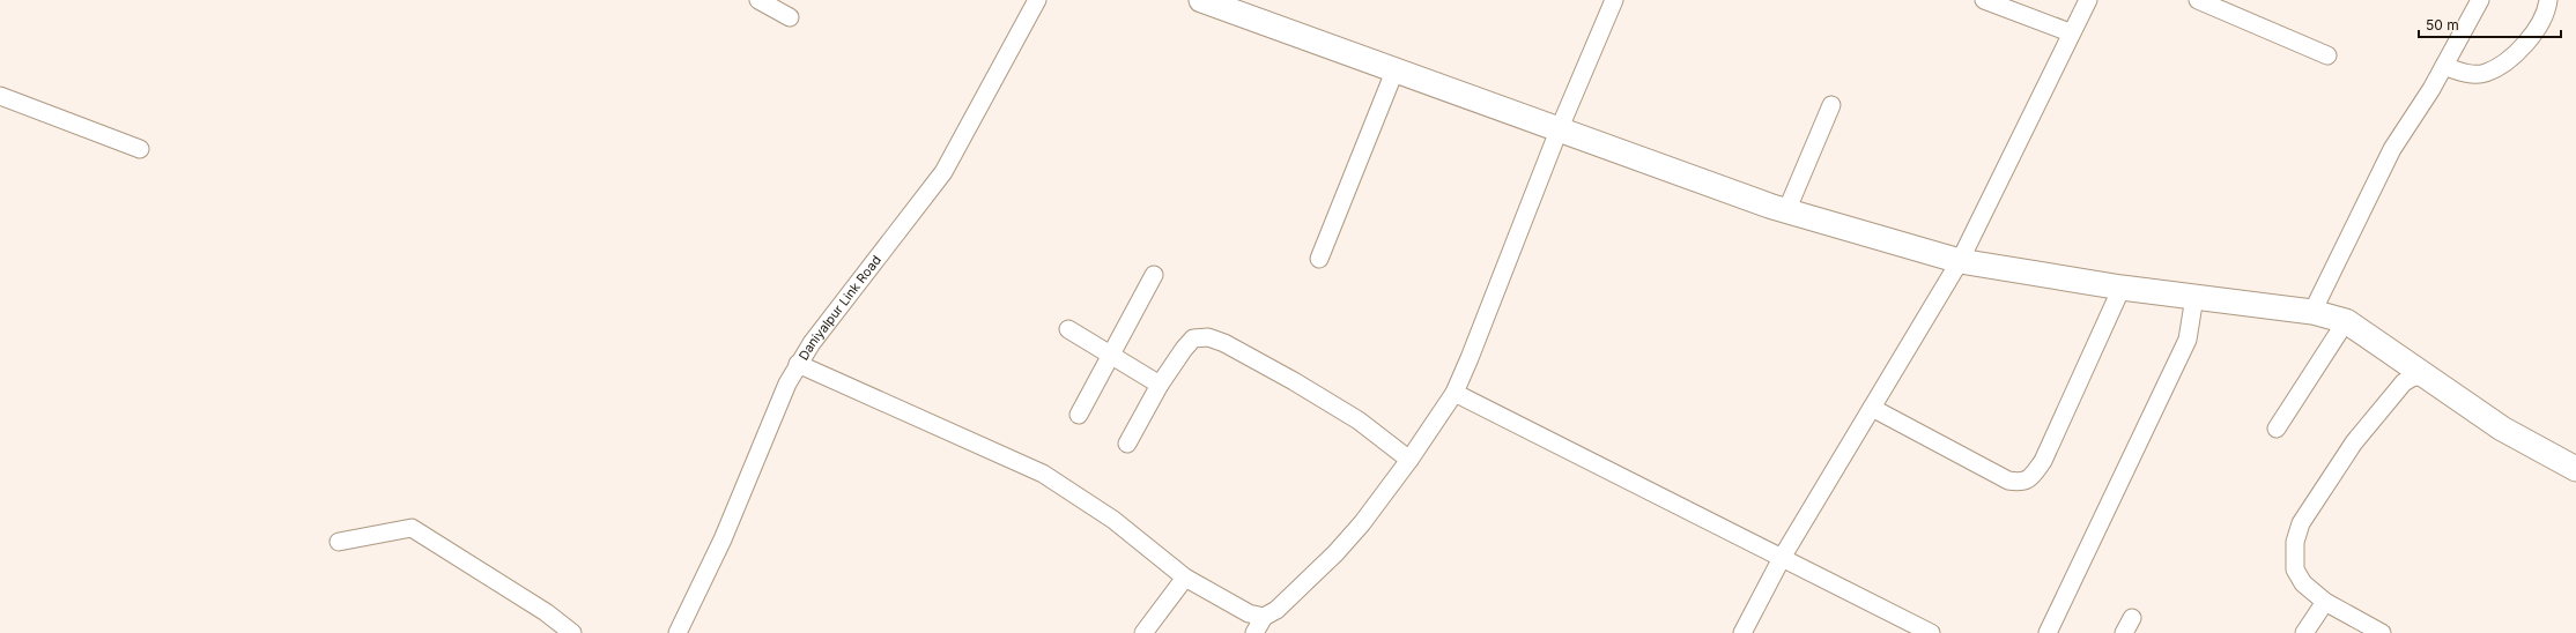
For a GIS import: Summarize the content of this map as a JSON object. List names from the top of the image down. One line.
{"streets":{"street":["Daniyalpur Link Road"]},"scale_bar":"50 m"}
